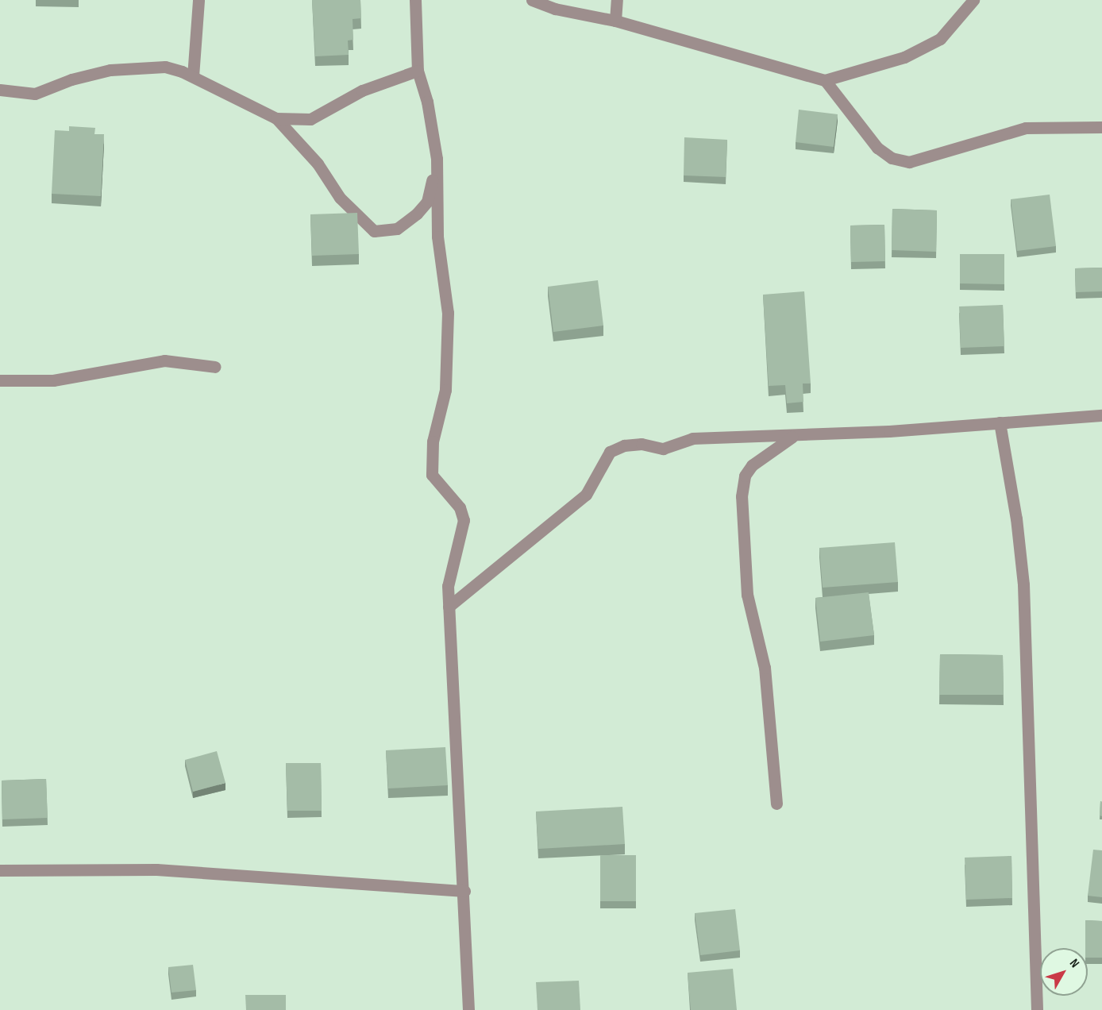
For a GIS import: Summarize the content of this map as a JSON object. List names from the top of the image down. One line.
{"north":"top right"}
